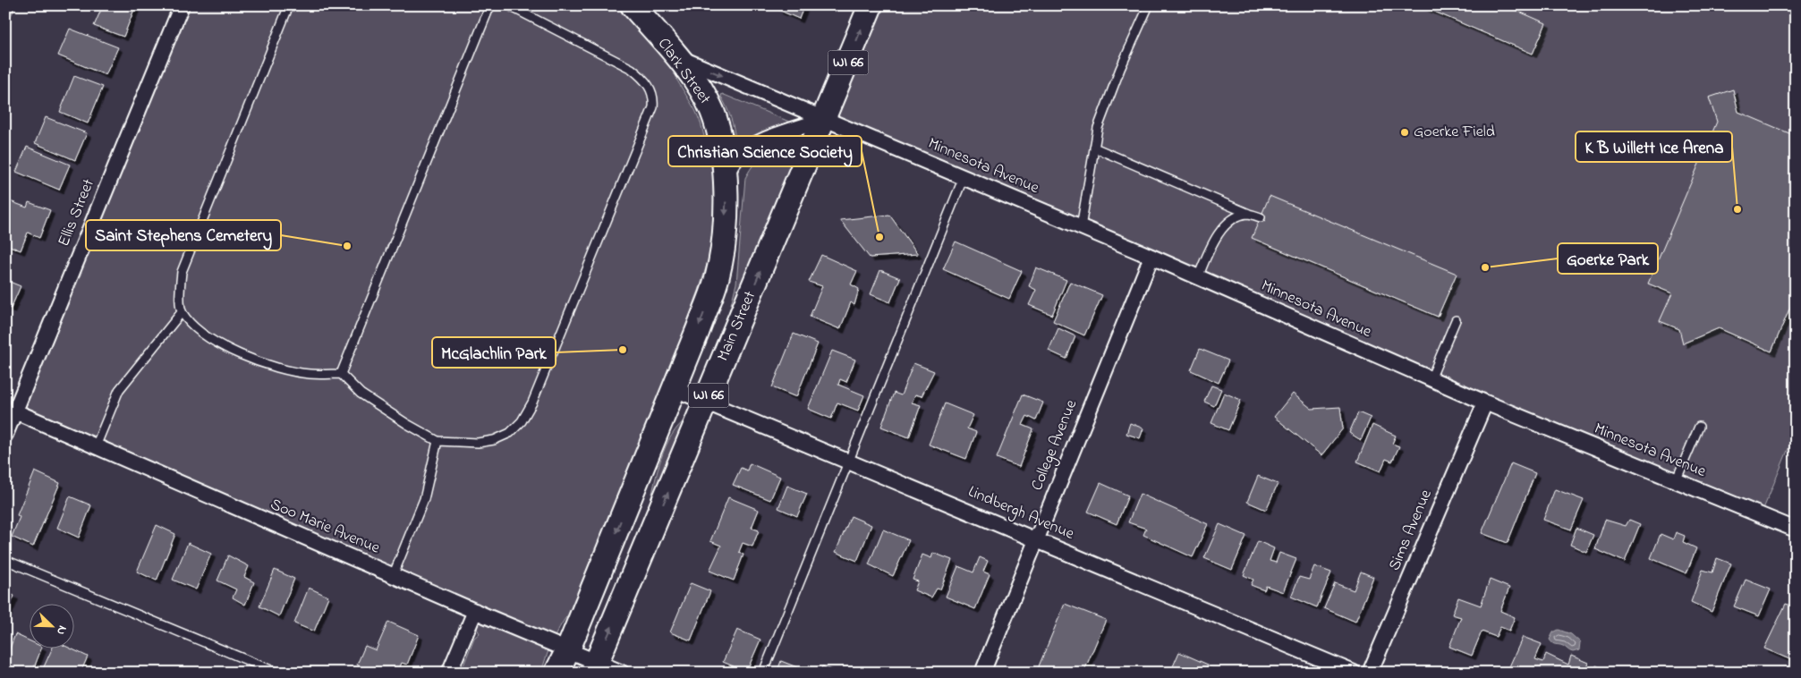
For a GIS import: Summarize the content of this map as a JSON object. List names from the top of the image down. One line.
{"streets":{"main road":["WI 66","Clark Street","Main Street"],"street":["Minnesota Avenue","Ellis Street","College Avenue","Lindbergh Avenue","Soo Marie Avenue","Sims Avenue"]},"crossings":[["WI 66","Clark Street"],["WI 66","Lindbergh Avenue"],["WI 66","Soo Marie Avenue"],["Clark Street","Minnesota Avenue"],["Clark Street","Lindbergh Avenue"],["Minnesota Avenue","Main Street"],["Minnesota Avenue","College Avenue"],["Minnesota Avenue","Sims Avenue"],["Ellis Street","Soo Marie Avenue"],["Main Street","Lindbergh Avenue"],["Main Street","Soo Marie Avenue"],["College Avenue","Lindbergh Avenue"]],"one_way":["Clark Street"],"places":["Goerke Field","K B Willett Ice Arena","Christian Science Society","Saint Stephens Cemetery","Goerke Park","McGlachlin Park"],"north":"bottom right"}
